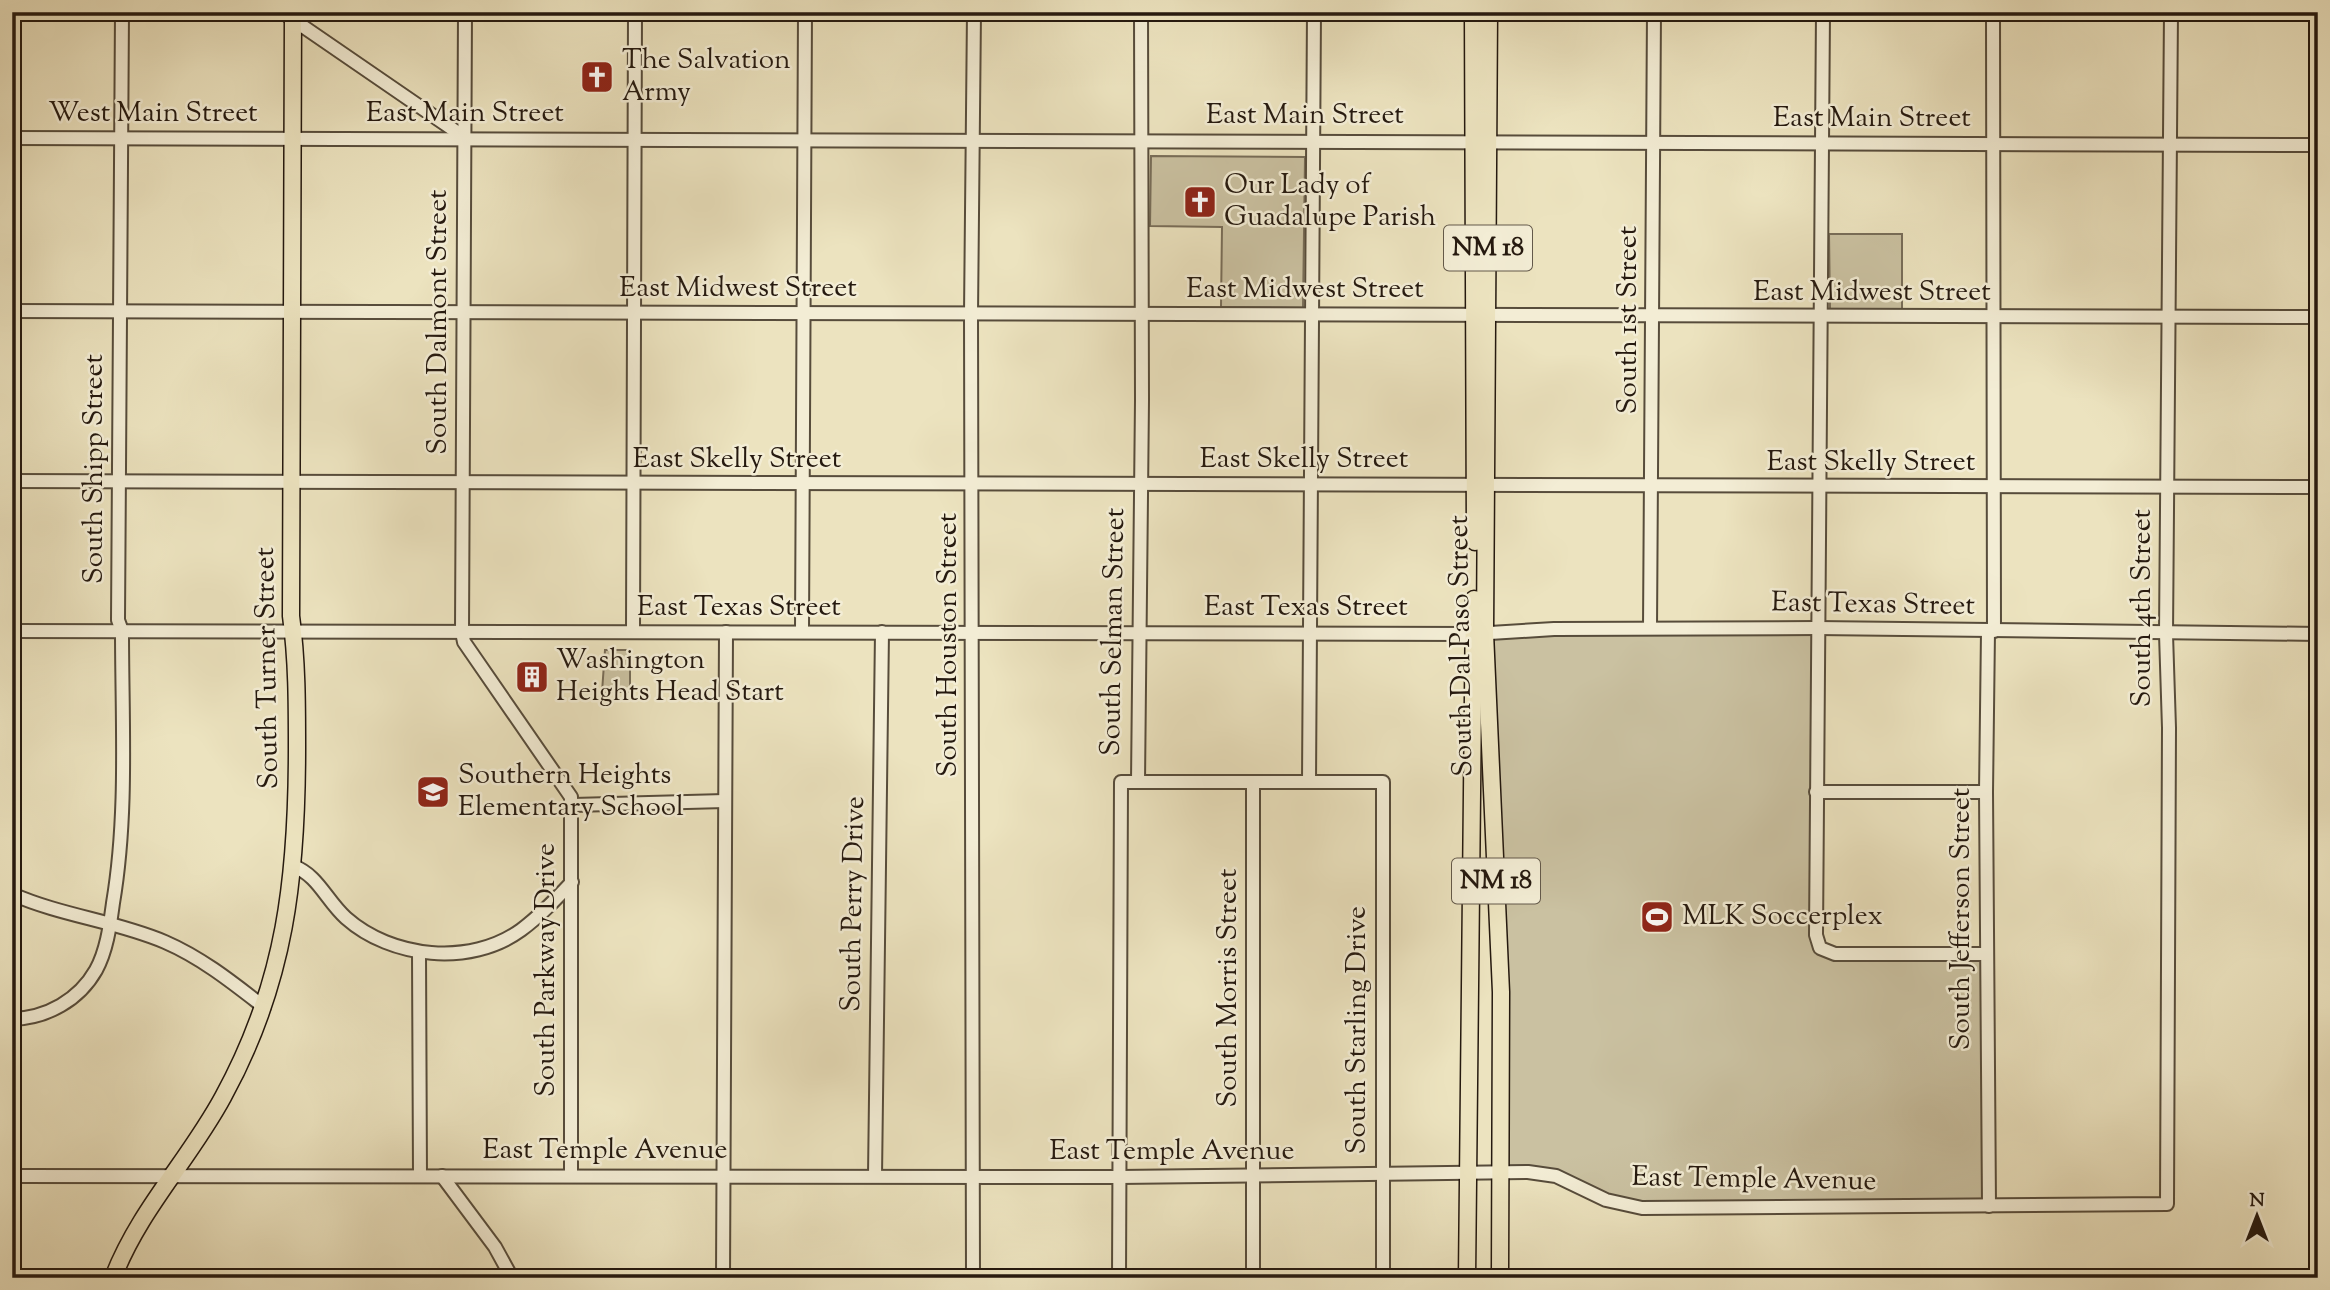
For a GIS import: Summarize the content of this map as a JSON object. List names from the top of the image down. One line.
{"streets":{"main road":["NM 18","South Dal Paso Street","South Turner Street"],"street":["West Main Street","East Main Street","East Midwest Street","South 1st Street","South Dalmont Street","East Skelly Street","South Shipp Street","East Texas Street","South 4th Street","South Selman Street","South Houston Street","South Perry Drive","South Jefferson Street","South Parkway Drive","South Morris Street","South Starling Drive","East Temple Avenue"]},"crossings":[["West Main Street","East Main Street"],["West Main Street","South Shipp Street"],["West Main Street","South Turner Street"],["East Main Street","South 1st Street"],["East Main Street","South Dalmont Street"],["East Main Street","South 4th Street"],["East Main Street","South Selman Street"],["East Main Street","South Houston Street"],["East Main Street","South Dal Paso Street"],["East Main Street","South Turner Street"],["East Main Street","South Jefferson Street"],["East Midwest Street","South 1st Street"],["East Midwest Street","South Dalmont Street"],["East Midwest Street","South Shipp Street"],["East Midwest Street","South 4th Street"],["East Midwest Street","South Selman Street"],["East Midwest Street","South Houston Street"],["East Midwest Street","South Dal Paso Street"],["East Midwest Street","South Turner Street"],["East Midwest Street","South Jefferson Street"],["South 1st Street","East Skelly Street"],["South 1st Street","East Texas Street"],["South Dalmont Street","East Skelly Street"],["South Dalmont Street","East Texas Street"],["South Dalmont Street","South Parkway Drive"],["East Skelly Street","South Shipp Street"],["East Skelly Street","South 4th Street"],["East Skelly Street","South Selman Street"],["East Skelly Street","South Houston Street"],["East Skelly Street","South Dal Paso Street"],["East Skelly Street","South Turner Street"],["East Skelly Street","South Jefferson Street"],["South Shipp Street","East Texas Street"],["East Texas Street","South 4th Street"],["East Texas Street","South Selman Street"],["East Texas Street","South Houston Street"],["East Texas Street","South Dal Paso Street"],["East Texas Street","South Turner Street"],["East Texas Street","South Perry Drive"],["East Texas Street","South Jefferson Street"],["East Texas Street","South Parkway Drive"],["South 4th Street","East Temple Avenue"],["South Selman Street","East Temple Avenue"],["South Houston Street","East Temple Avenue"],["South Dal Paso Street","East Temple Avenue"],["South Turner Street","East Temple Avenue"],["South Perry Drive","East Temple Avenue"],["South Jefferson Street","East Temple Avenue"],["South Parkway Drive","East Temple Avenue"],["South Morris Street","East Temple Avenue"],["South Starling Drive","East Temple Avenue"]],"places":{"church":["The Salvation Army","Our Lady of Guadalupe Parish"],"building":["Washington Heights Head Start"],"school or university":["Southern Heights Elementary School"],"sports":["MLK Soccerplex"]},"north":"top"}
